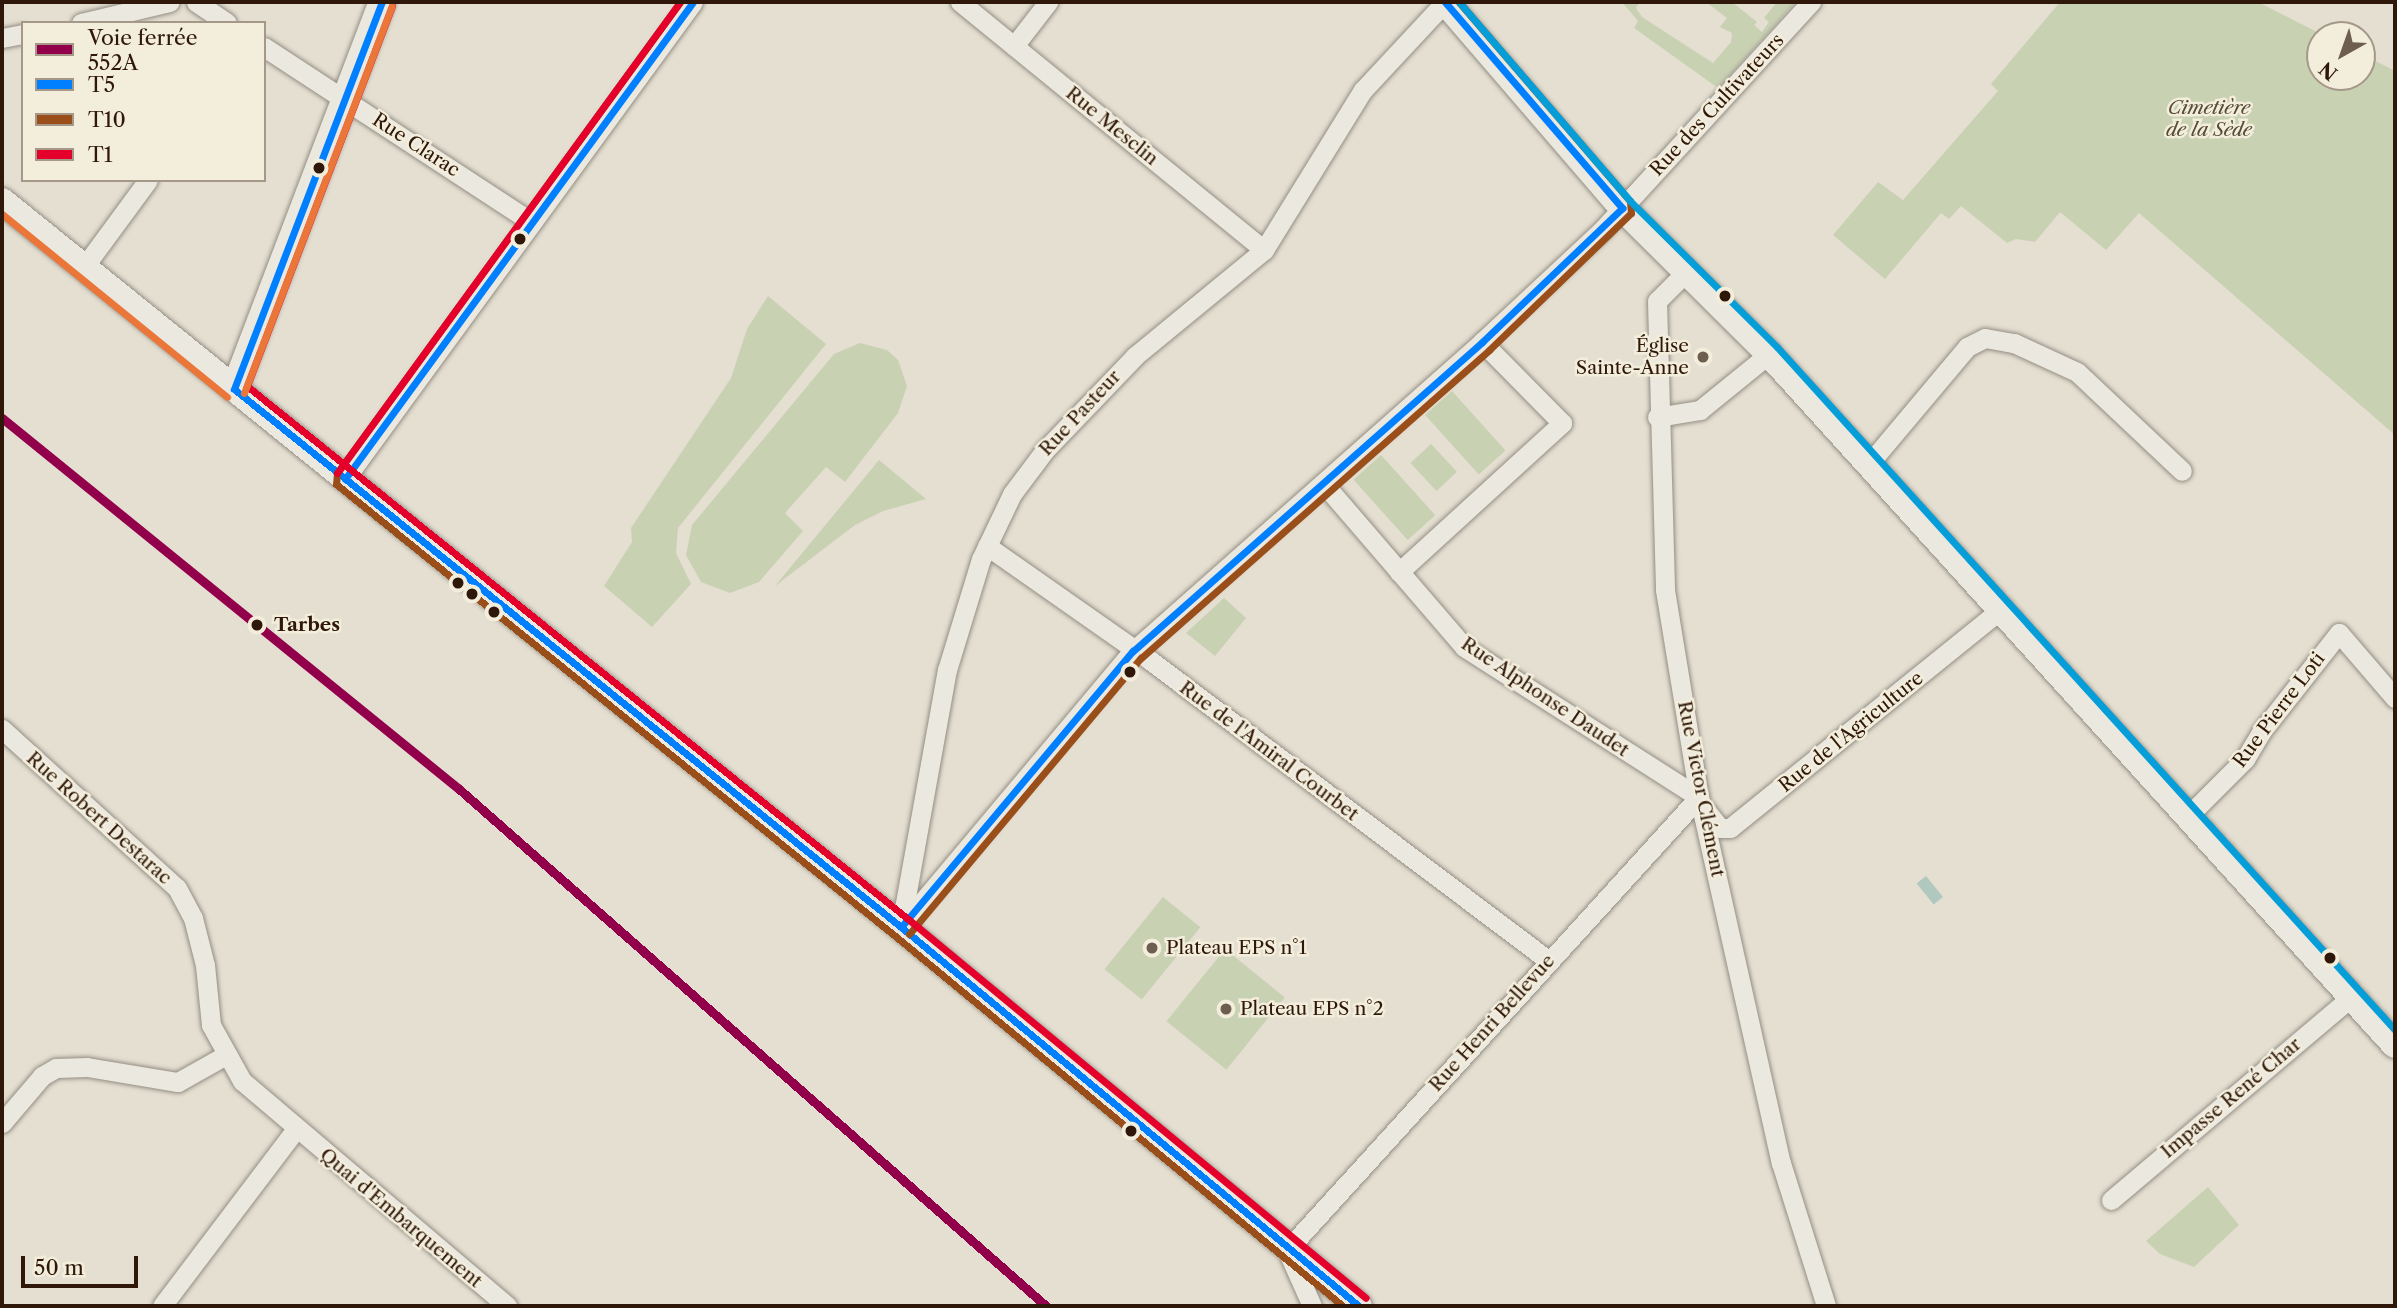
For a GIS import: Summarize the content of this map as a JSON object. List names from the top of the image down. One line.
{"streets":{"street":["Rue des Cultivateurs","Rue Mesclin","Rue Clarac","Rue Pasteur","Rue Alphonse Daudet","Rue Pierre Loti","Rue de l'Agriculture","Rue de l'Amiral Courbet","Rue Victor Clément","Rue Robert Destarac","Rue Henri Bellevue","Impasse René Char","Quai d'Embarquement"]},"crossings":[["Rue des Cultivateurs","Rue Pasteur"],["Rue des Cultivateurs","Rue Alphonse Daudet"],["Rue des Cultivateurs","Rue de l'Amiral Courbet"],["Rue Mesclin","Rue Pasteur"],["Rue Pasteur","Rue de l'Amiral Courbet"],["Rue Alphonse Daudet","Rue de l'Agriculture"],["Rue Alphonse Daudet","Rue Victor Clément"],["Rue Alphonse Daudet","Rue Henri Bellevue"],["Rue de l'Agriculture","Rue Victor Clément"],["Rue de l'Agriculture","Rue Henri Bellevue"],["Rue de l'Amiral Courbet","Rue Henri Bellevue"],["Rue Victor Clément","Rue Henri Bellevue"],["Rue Robert Destarac","Quai d'Embarquement"]],"parks":["Cimetière de la Sède"],"places":["Église Sainte-Anne","Tarbes","Plateau EPS n°1","Plateau EPS n°2"],"lines":["transit line T5","transit line T10","transit line T1","rail line 552A"],"legend":["Voie ferrée 552A","T5","T10","T1"],"scale_bar":"50 m","north":"bottom left"}
